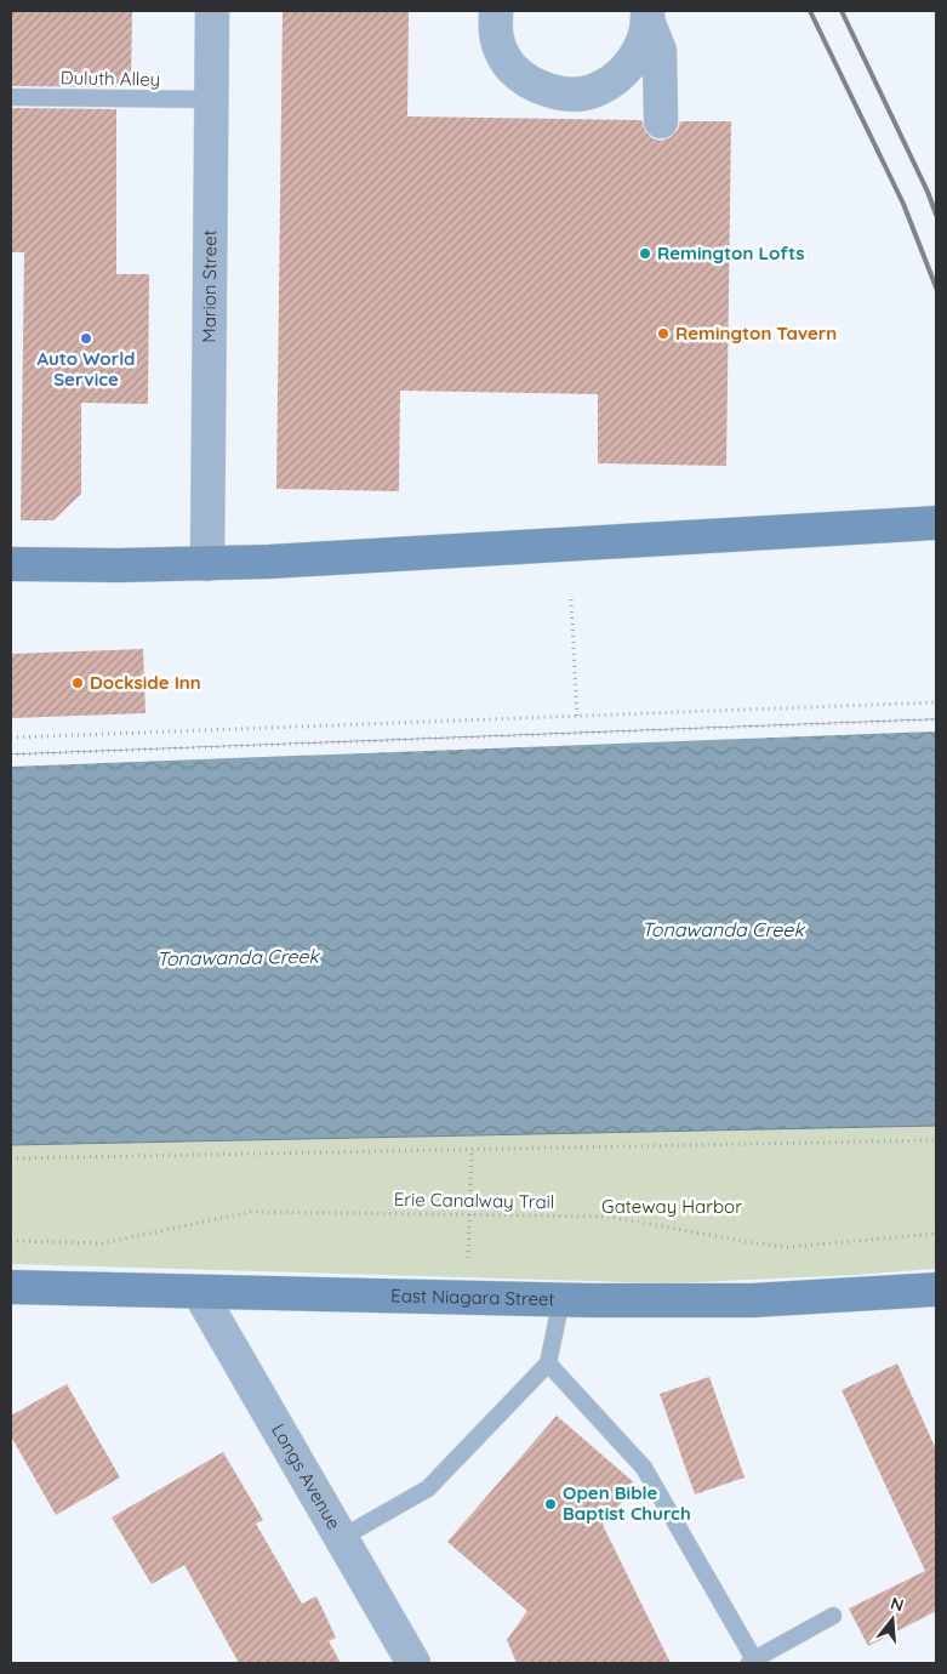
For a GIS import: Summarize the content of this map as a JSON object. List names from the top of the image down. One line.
{"streets":{"street":["Marion Street","East Niagara Street","Longs Avenue"],"lane":["Duluth Alley"],"path":["Erie Canalway Trail"]},"crossings":[["Duluth Alley","Marion Street"],["East Niagara Street","Longs Avenue"]],"water":["Tonawanda Creek"],"parks":["Gateway Harbor"],"places":["Remington Lofts","Remington Tavern","Auto World Service","Dockside Inn","Open Bible Baptist Church"],"north":"top"}
